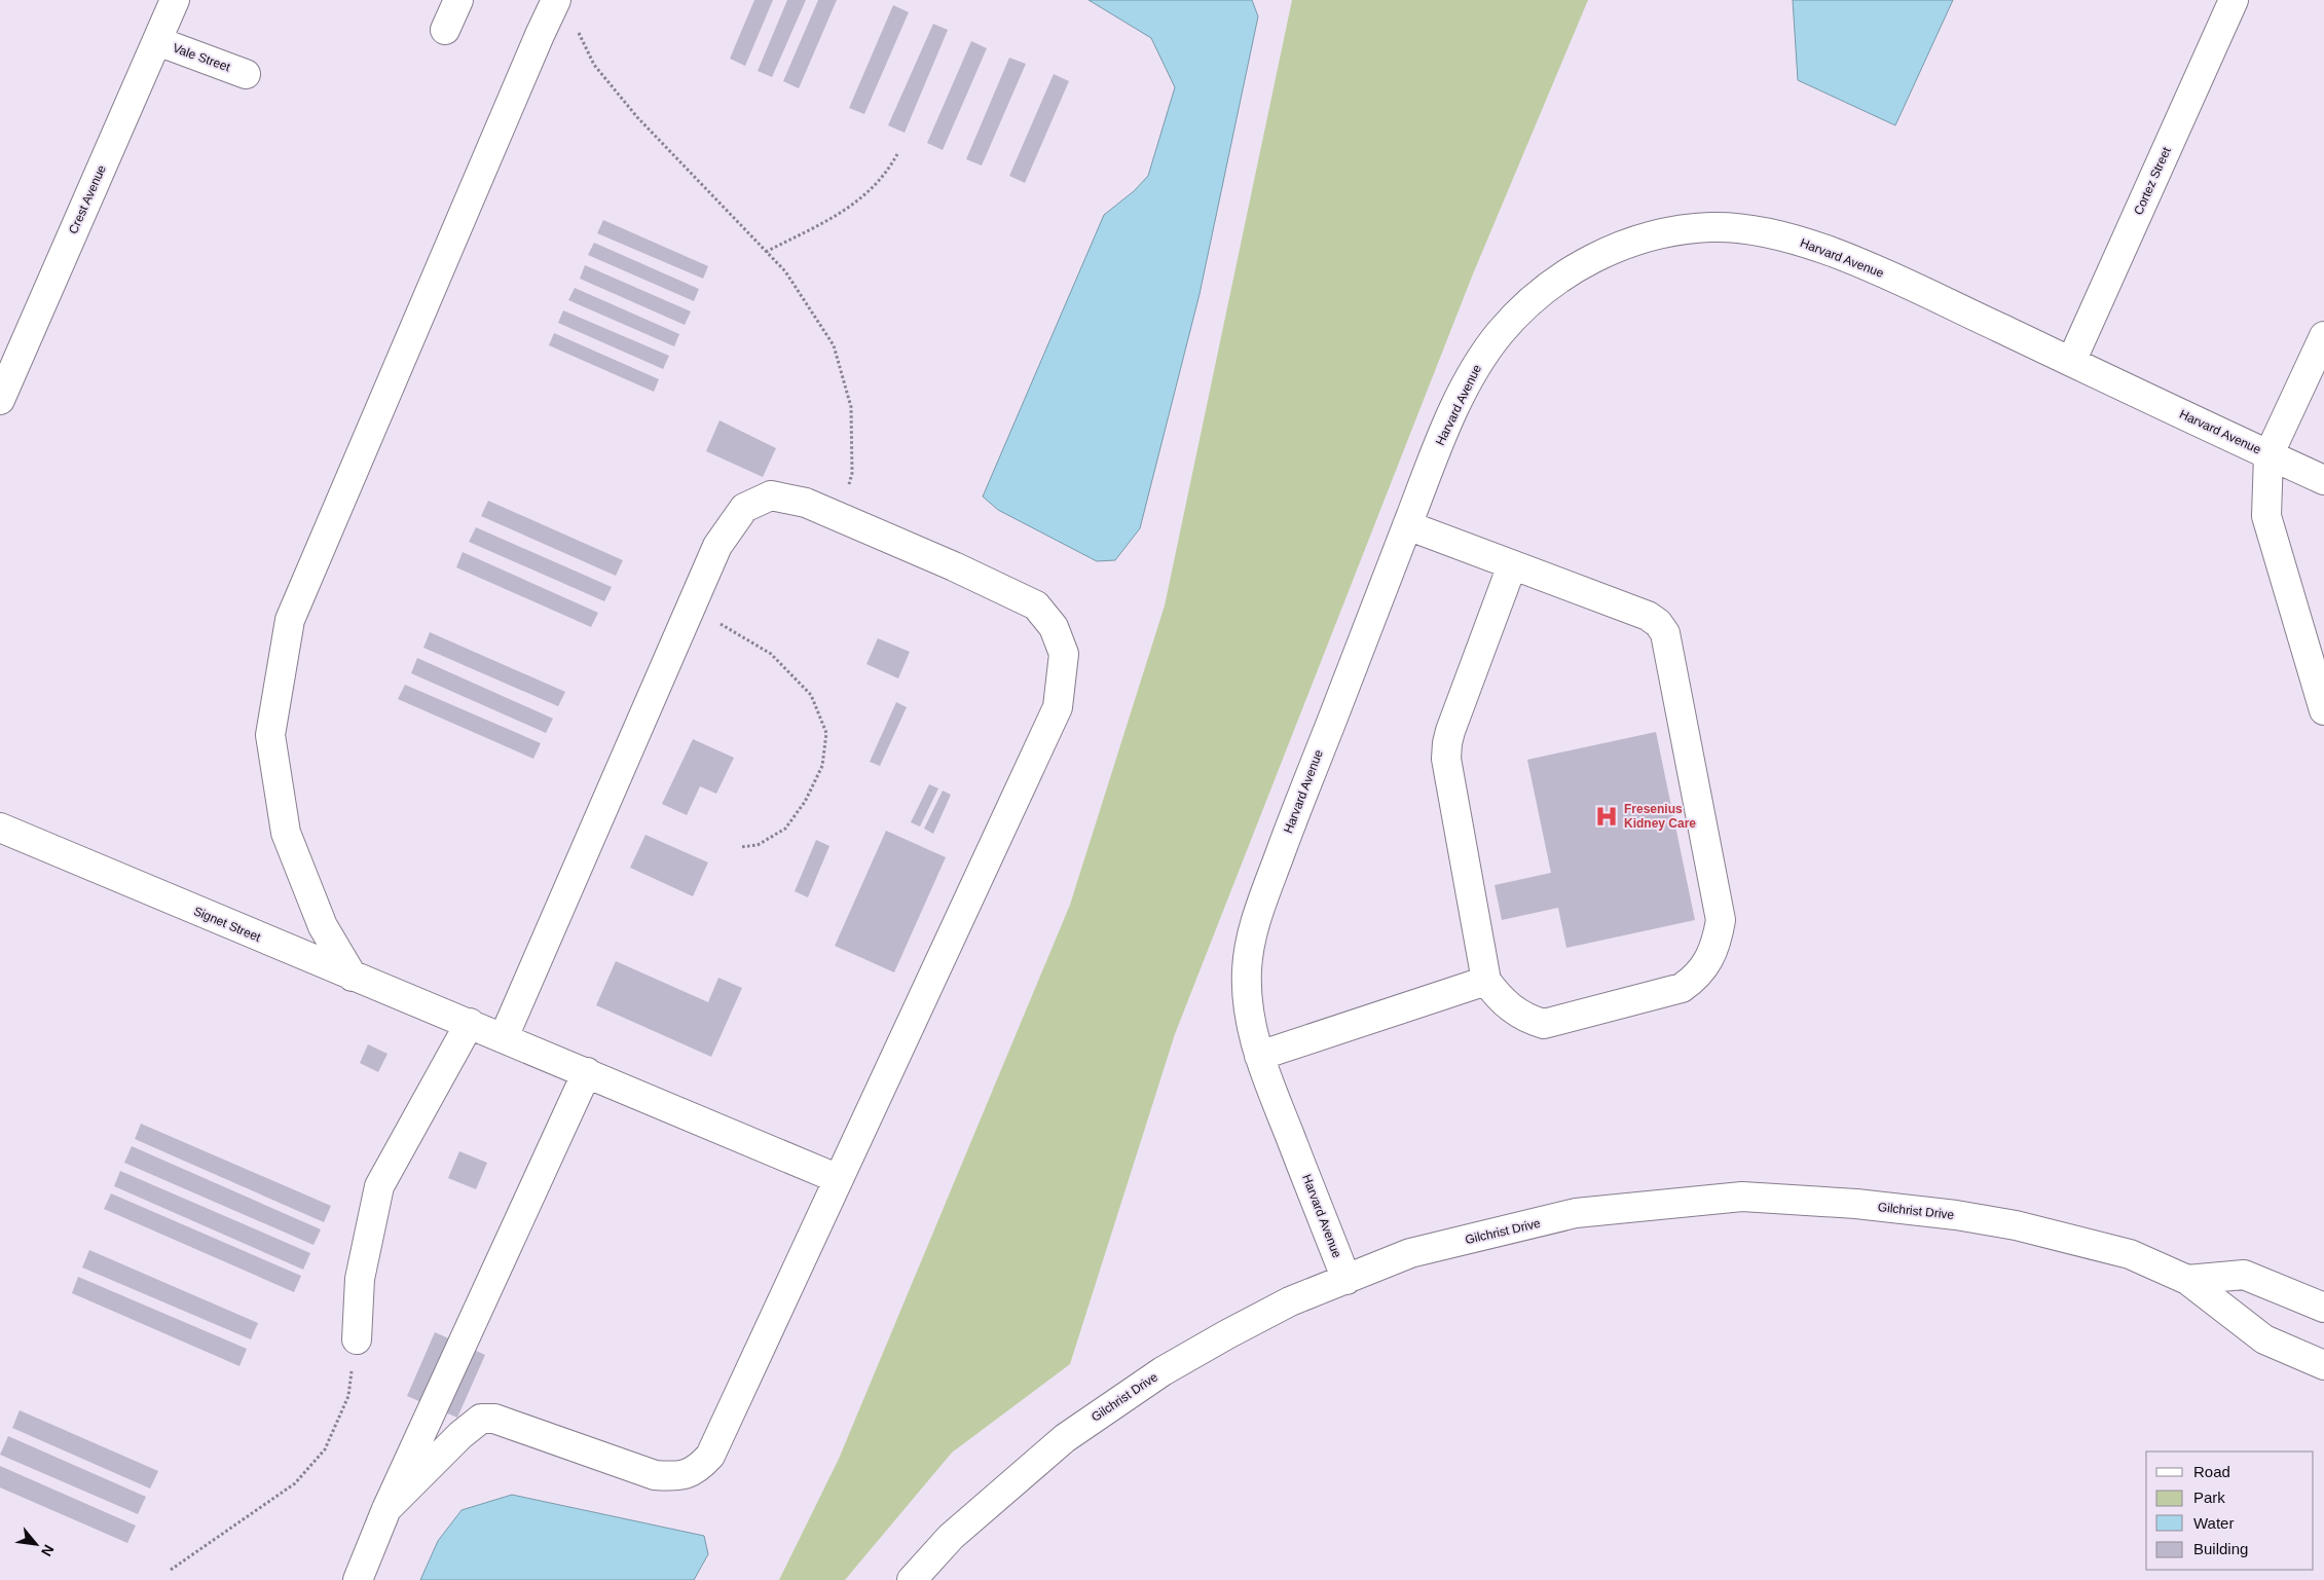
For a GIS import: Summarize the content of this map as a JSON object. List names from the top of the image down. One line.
{"streets":{"street":["Vale Street","Cortez Street","Crest Avenue","Harvard Avenue","Signet Street","Gilchrist Drive"]},"crossings":[["Vale Street","Crest Avenue"],["Cortez Street","Harvard Avenue"],["Harvard Avenue","Gilchrist Drive"]],"places":{"hospital":["Fresenius Kidney Care"]},"legend":["Road","Park","Water","Building"],"north":"bottom right"}
